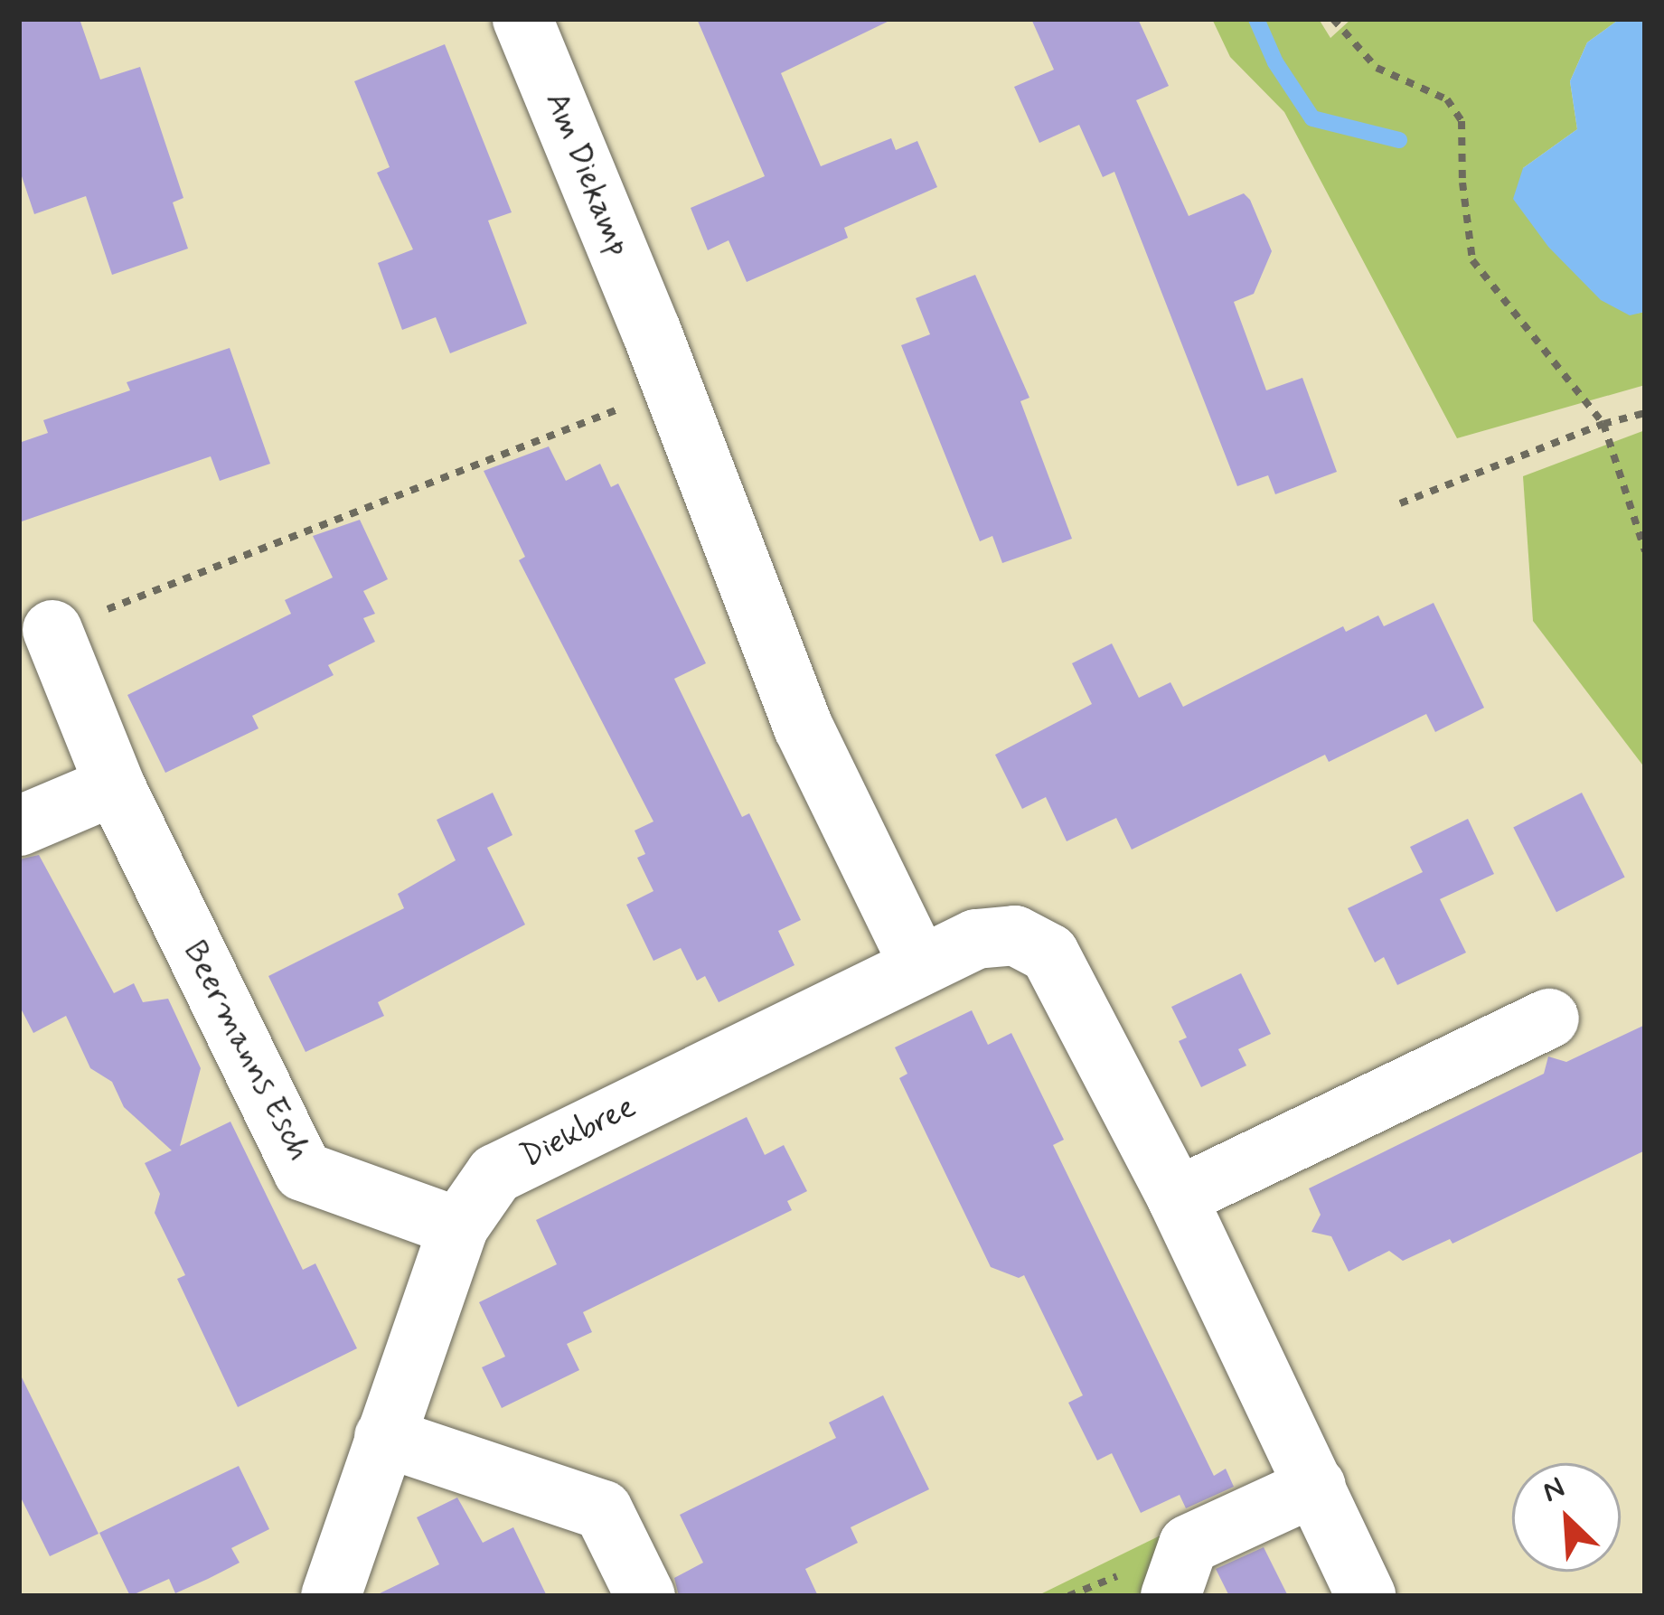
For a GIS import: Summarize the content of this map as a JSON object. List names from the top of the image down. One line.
{"streets":{"street":["Am Diekamp","Beermanns Esch","Diekbree"]},"crossings":[["Beermanns Esch","Diekbree"]],"north":"top left"}
